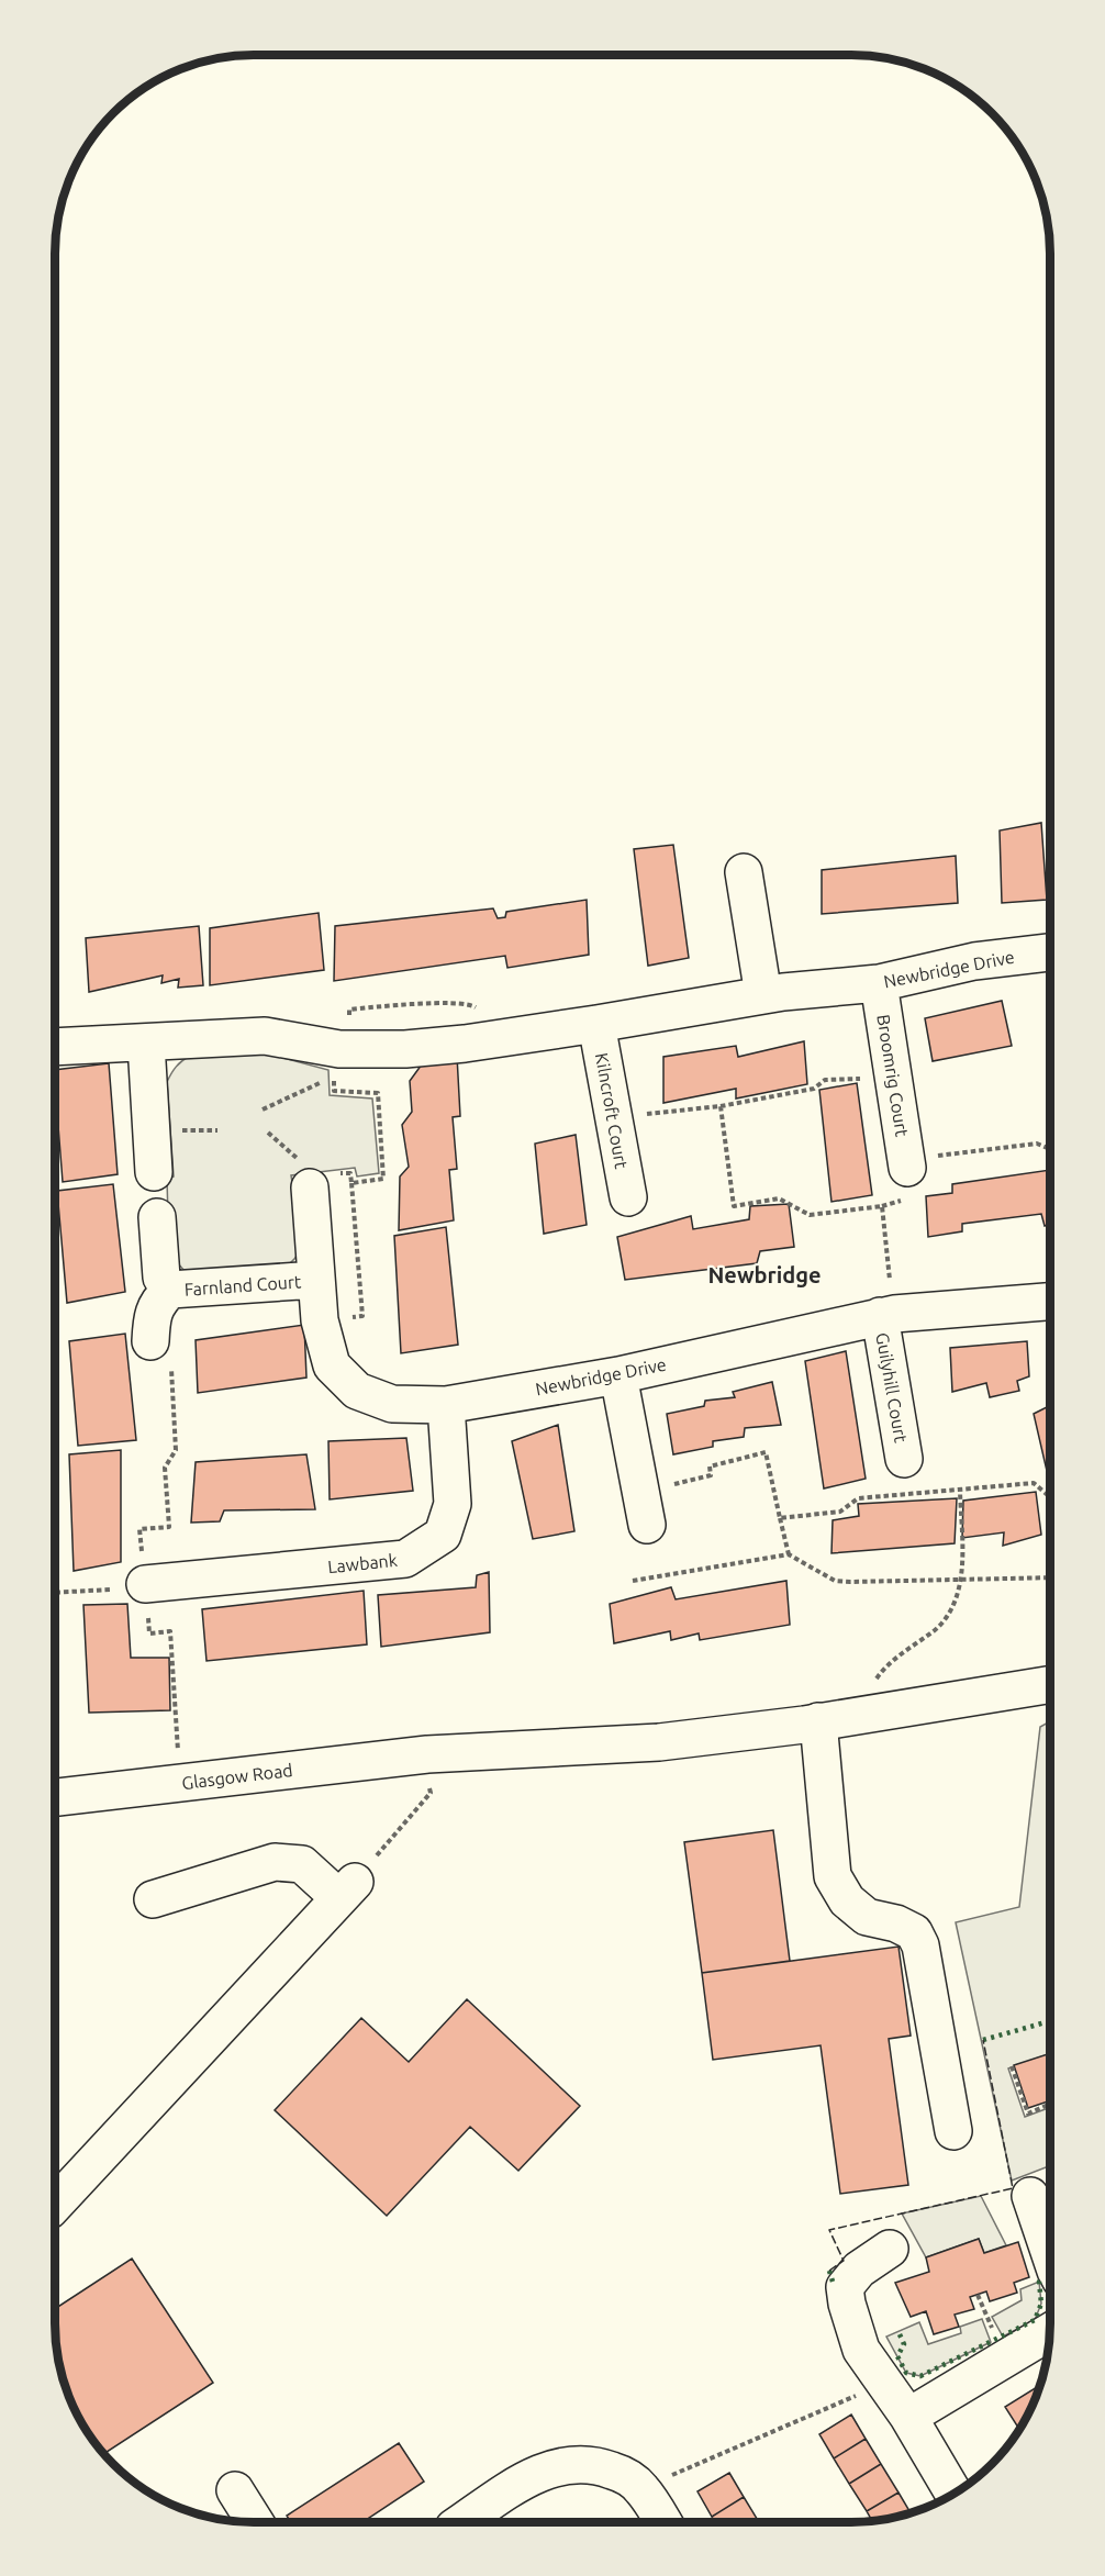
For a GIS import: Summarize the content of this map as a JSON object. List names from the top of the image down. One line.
{"streets":{"main road":["Newbridge Drive","Broomrig Court","Kilncroft Court","Farnland Court","Guilyhill Court","Lawbank","Glasgow Road"]},"crossings":[["Newbridge Drive","Broomrig Court"],["Newbridge Drive","Kilncroft Court"],["Newbridge Drive","Farnland Court"],["Newbridge Drive","Guilyhill Court"],["Newbridge Drive","Lawbank"]],"districts":["Newbridge"]}
